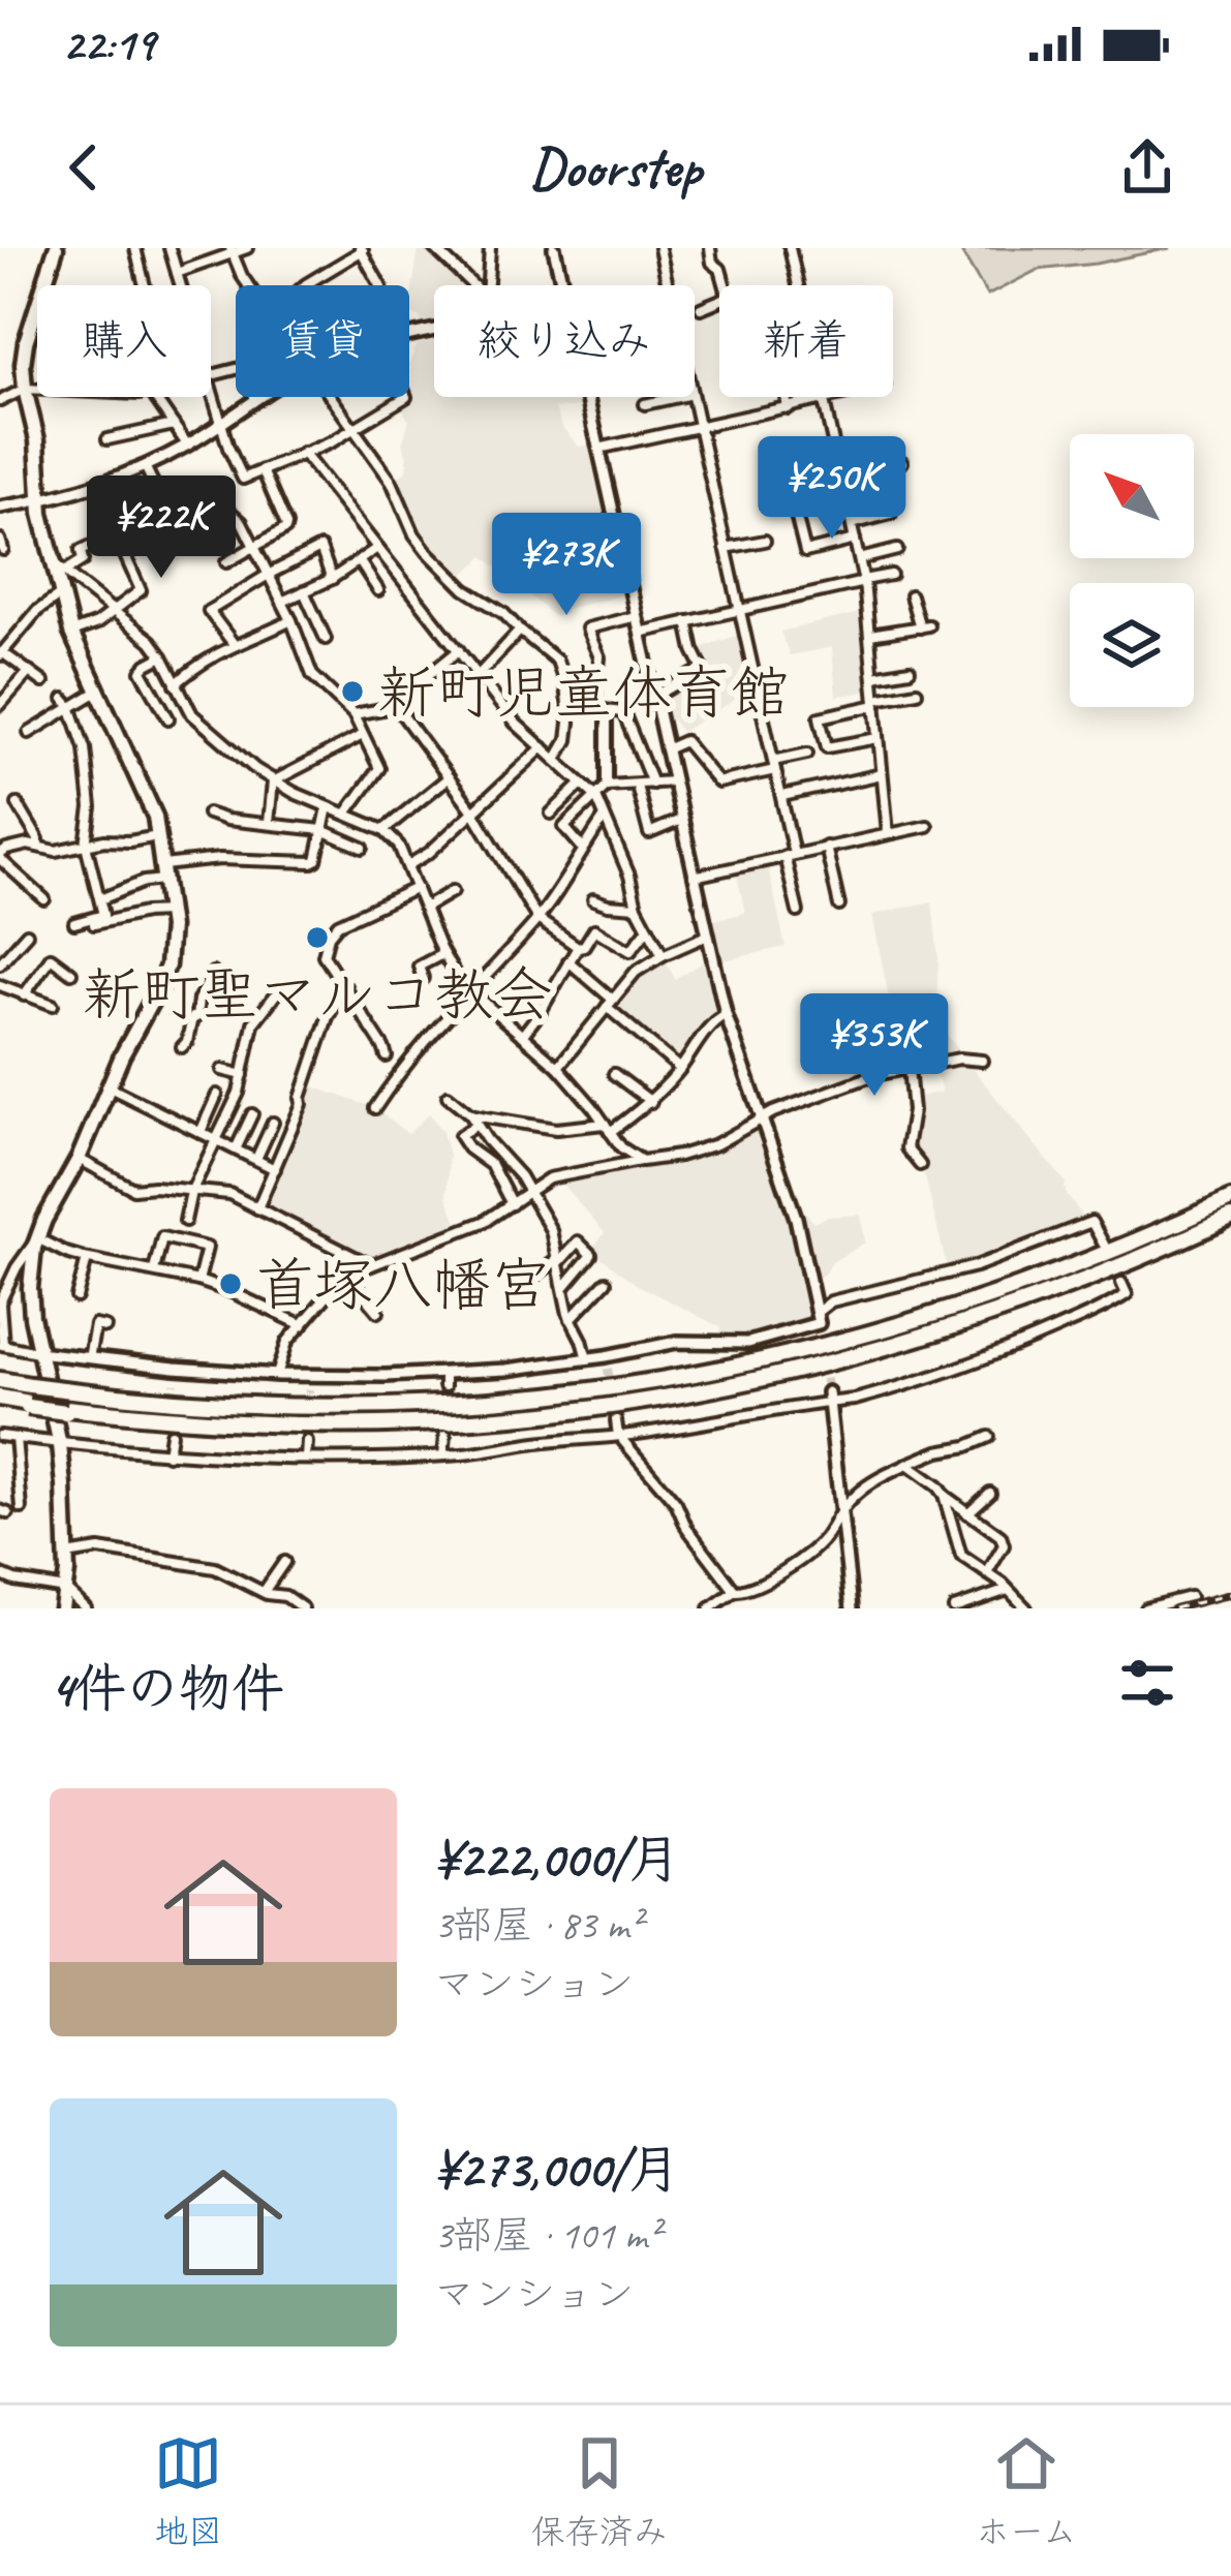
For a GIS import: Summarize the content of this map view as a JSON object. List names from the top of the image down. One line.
{"places":["新町児童体育館","新町聖マルコ教会","首塚八幡宮"],"north":"top left","page":{"status":"22:19","header":"Doorstep","chip":["購入","賃貸","絞り込み","新着"],"price":["¥250K","¥222K","¥273K","¥353K"],"heading":"4件の物件","list":[{"name":"¥222,000/月","note":"3部屋 · 83 m² · マンション"},{"name":"¥273,000/月","note":"3部屋 · 101 m² · マンション"}],"tabs":["地図","保存済み","ホーム"]}}
